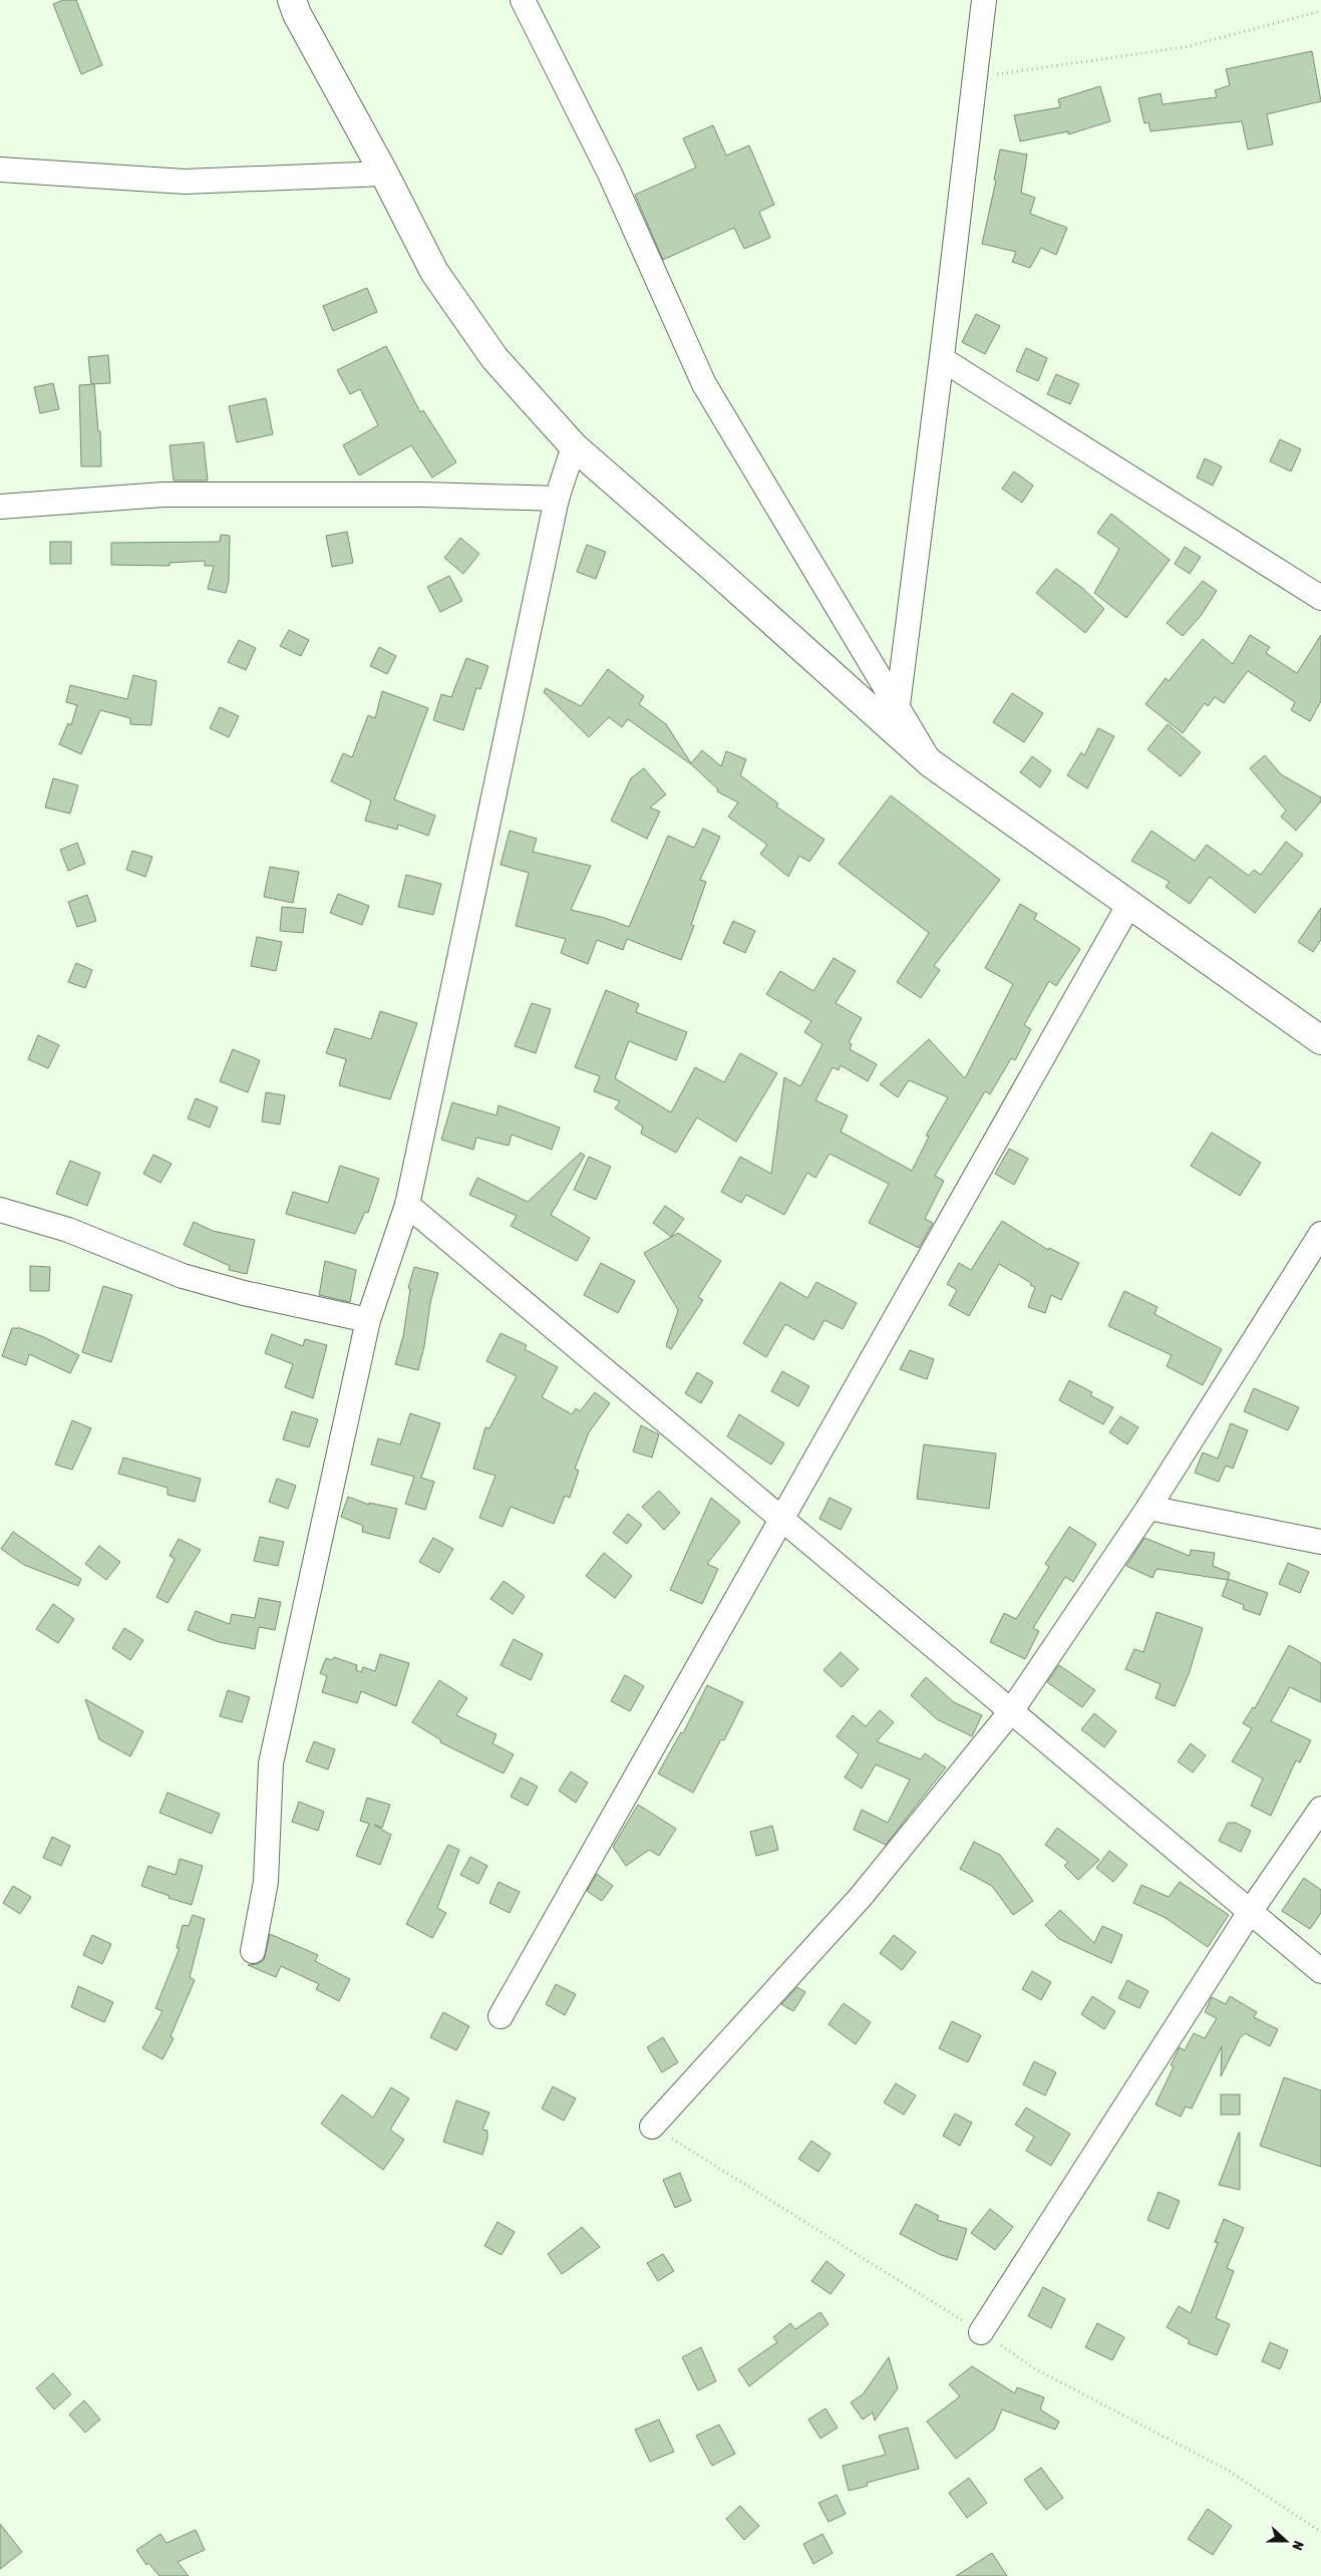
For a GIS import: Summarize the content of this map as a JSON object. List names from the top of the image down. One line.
{"north":"right"}
